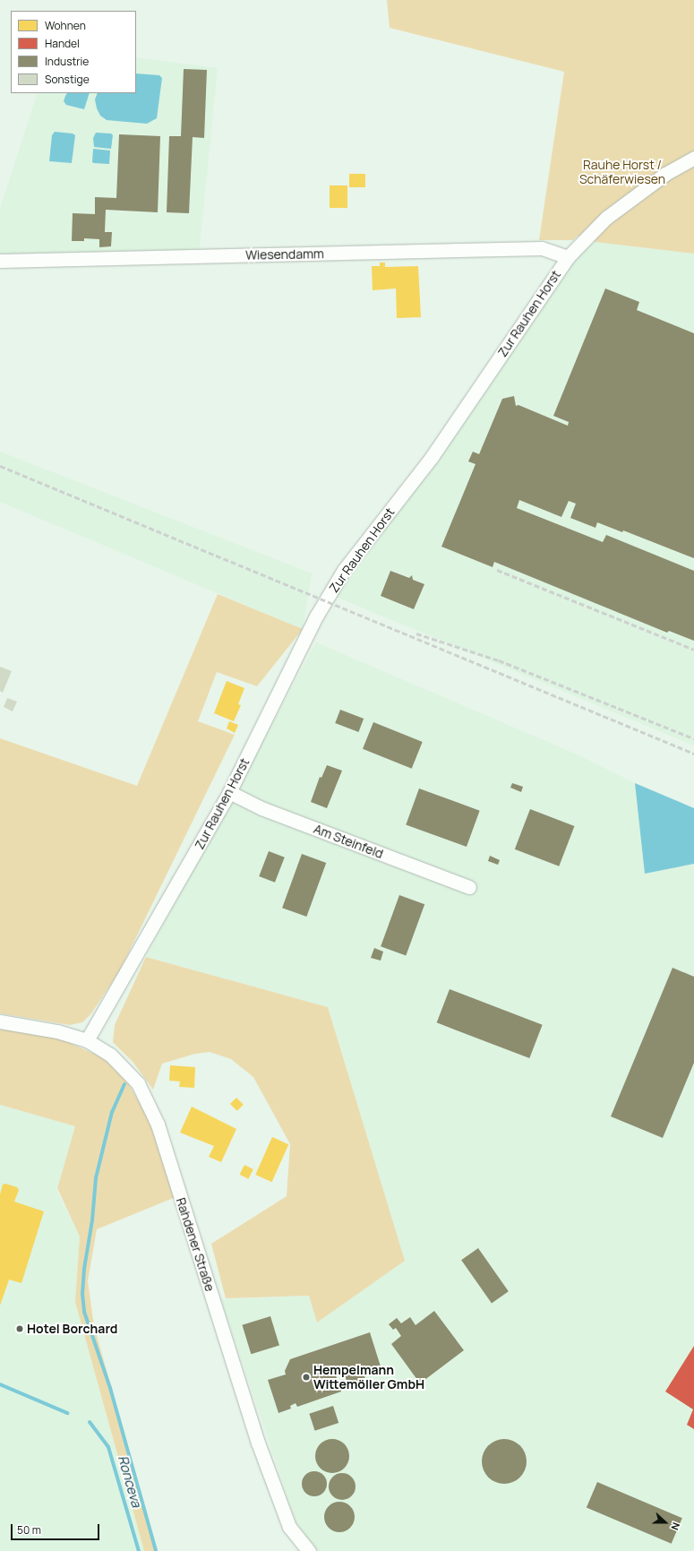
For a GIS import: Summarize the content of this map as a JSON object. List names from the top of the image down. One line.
{"streets":{"street":["Wiesendamm","Zur Rauhen Horst","Am Steinfeld","Rahdener Straße"]},"crossings":[["Wiesendamm","Zur Rauhen Horst"],["Zur Rauhen Horst","Am Steinfeld"],["Zur Rauhen Horst","Rahdener Straße"]],"water":["Ronceva"],"parks":["Rauhe Horst / Schäferwiesen"],"places":["Hotel Borchard","Hempelmann Wittemöller GmbH"],"legend":["Wohnen","Handel","Industrie","Sonstige"],"scale_bar":"50 m","north":"right"}
